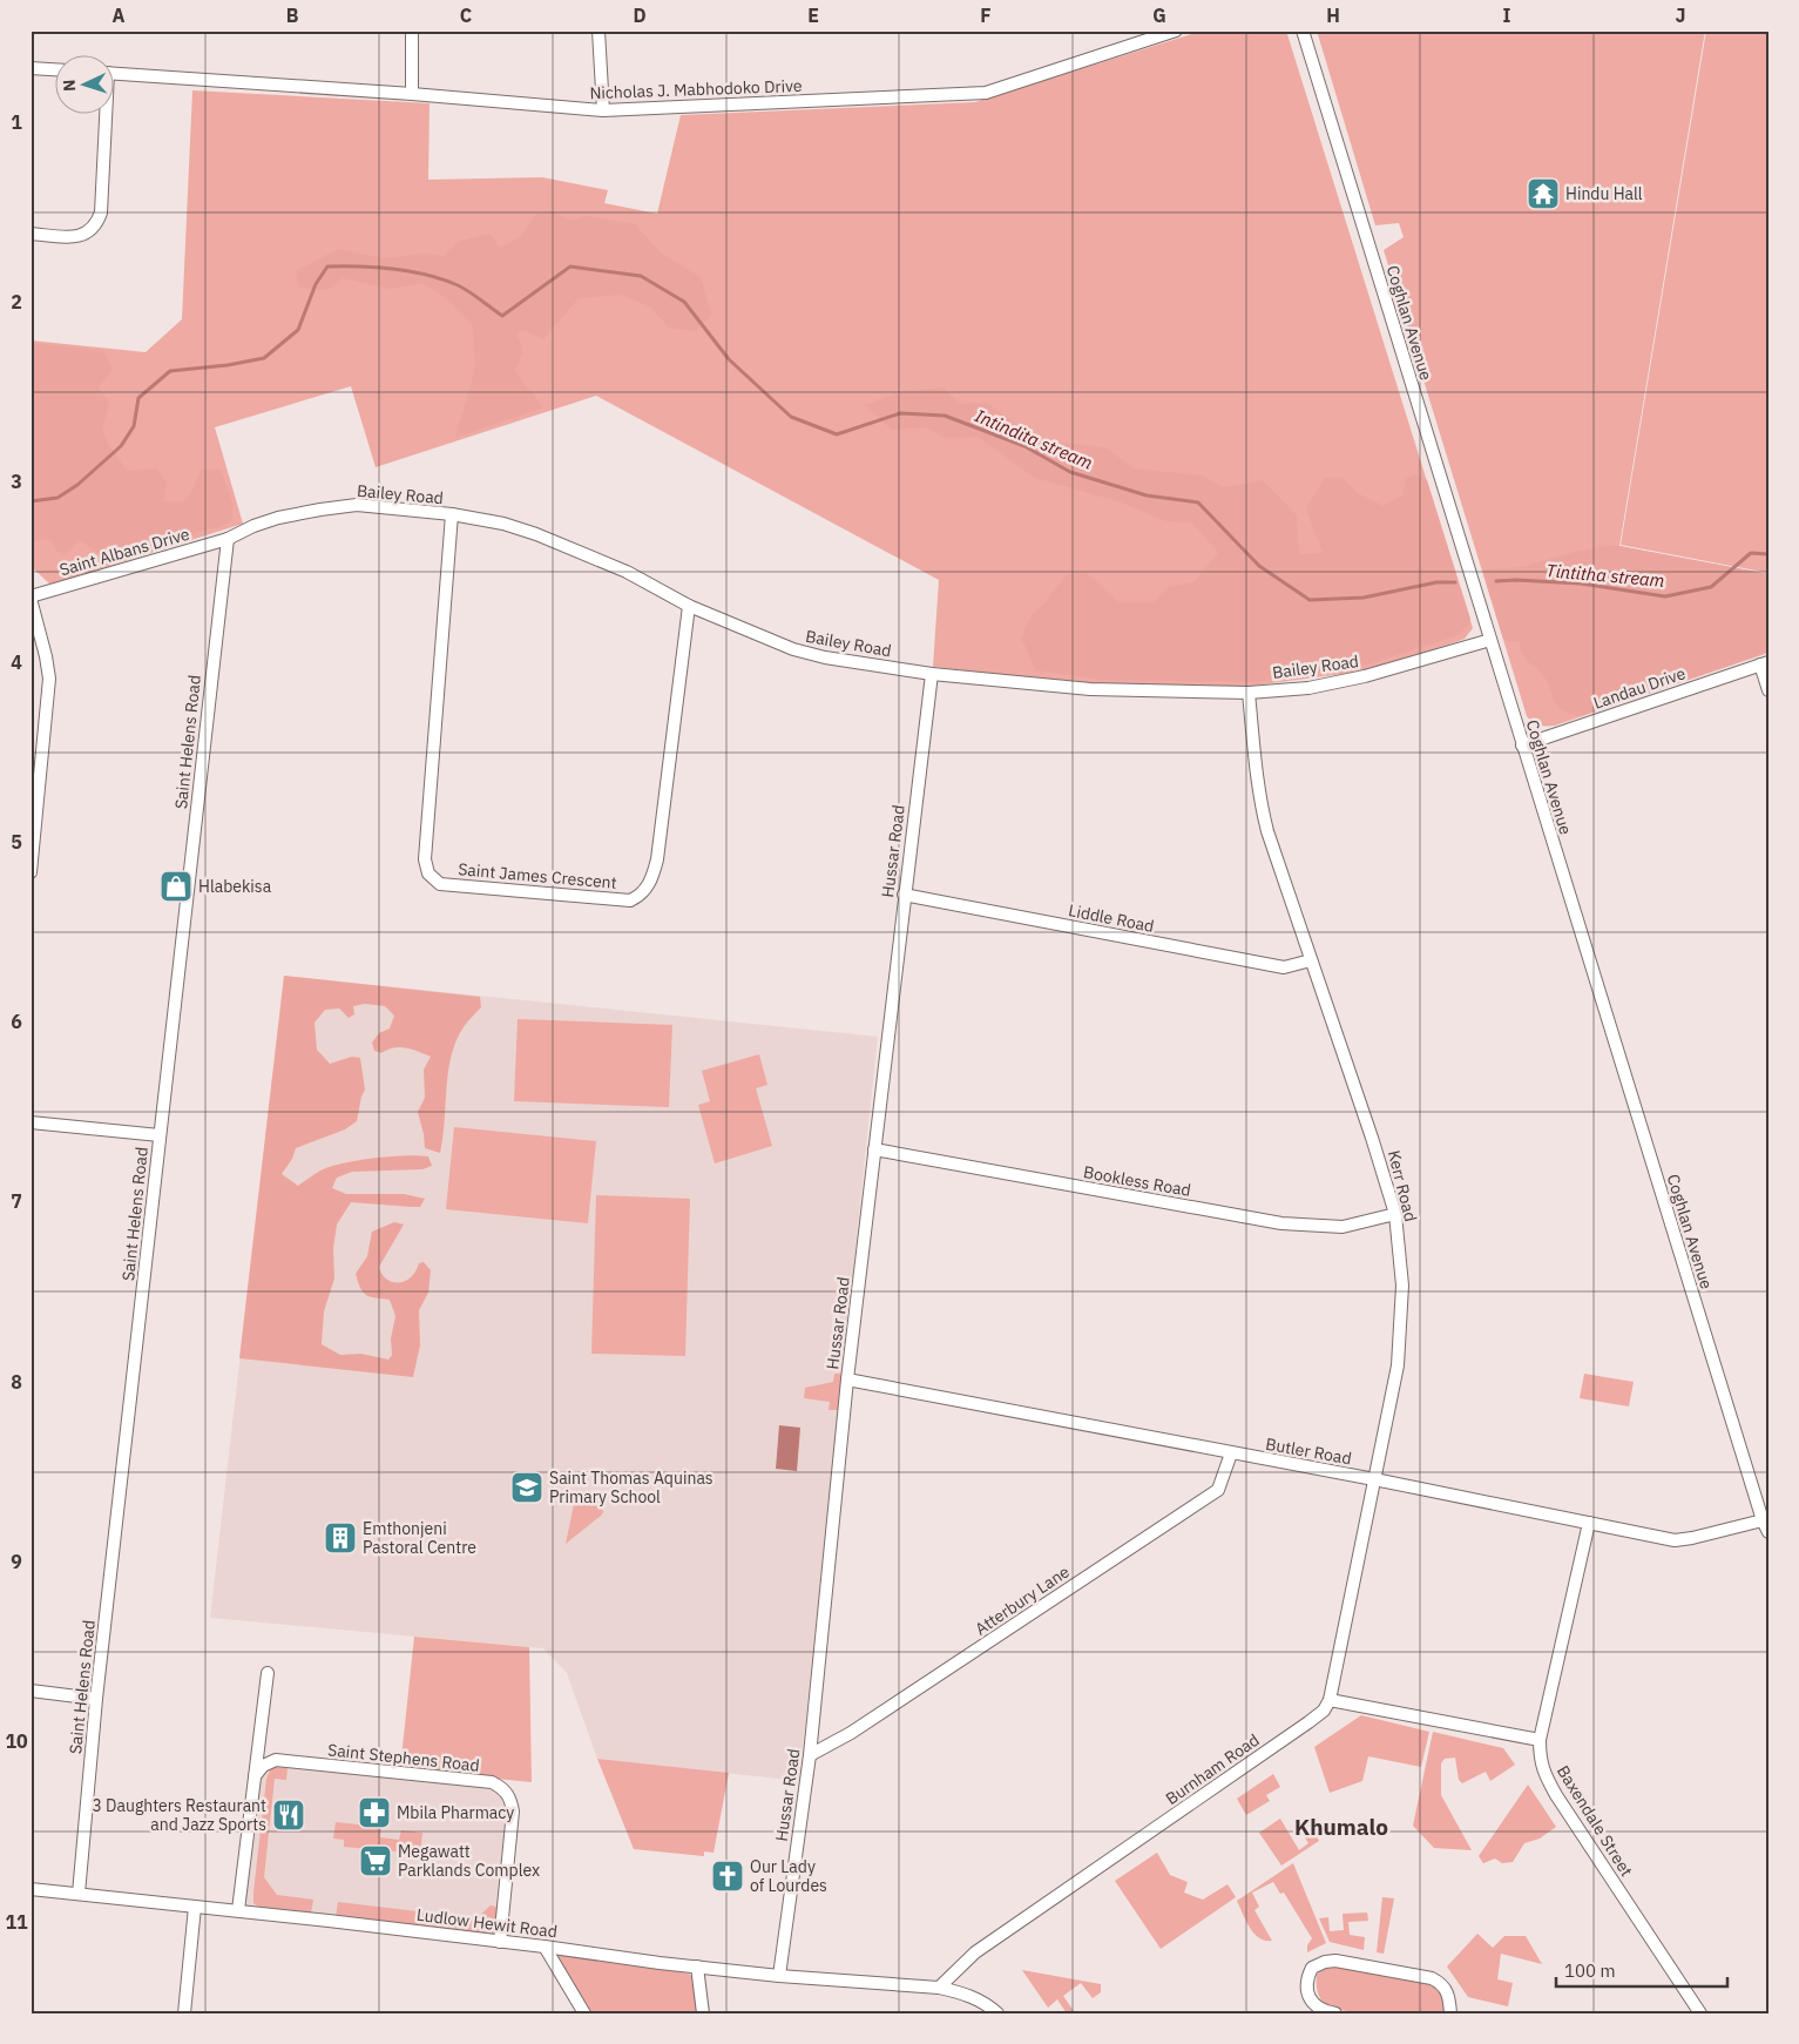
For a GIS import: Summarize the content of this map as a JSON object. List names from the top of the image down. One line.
{"streets":{"street":["Nicholas J. Mabhodoko Drive","Coghlan Avenue","Bailey Road","Saint Albans Drive","Landau Drive","Saint Helens Road","Hussar Road","Saint James Crescent","Liddle Road","Bookless Road","Kerr Road","Butler Road","Atterbury Lane","Saint Stephens Road","Burnham Road","Baxendale Street","Ludlow Hewit Road"]},"crossings":[["Coghlan Avenue","Bailey Road"],["Coghlan Avenue","Landau Drive"],["Coghlan Avenue","Butler Road"],["Bailey Road","Saint Albans Drive"],["Bailey Road","Saint Helens Road"],["Bailey Road","Hussar Road"],["Bailey Road","Saint James Crescent"],["Bailey Road","Kerr Road"],["Saint Albans Drive","Saint Helens Road"],["Saint Helens Road","Ludlow Hewit Road"],["Hussar Road","Liddle Road"],["Hussar Road","Bookless Road"],["Hussar Road","Butler Road"],["Hussar Road","Atterbury Lane"],["Hussar Road","Ludlow Hewit Road"],["Liddle Road","Kerr Road"],["Bookless Road","Kerr Road"],["Kerr Road","Butler Road"],["Kerr Road","Burnham Road"],["Butler Road","Atterbury Lane"],["Butler Road","Baxendale Street"],["Saint Stephens Road","Ludlow Hewit Road"],["Burnham Road","Ludlow Hewit Road"]],"districts":["Khumalo"],"water":["Intindita stream","Tintitha stream"],"places":{"temple":["Hindu Hall"],"shop":["Hlabekisa"],"school or university":["Saint Thomas Aquinas Primary School"],"building":["Emthonjeni Pastoral Centre"],"pharmacy":["Mbila Pharmacy"],"restaurant":["3 Daughters Restaurant and Jazz Sports"],"supermarket":["Megawatt Parklands Complex"],"church":["Our Lady of Lourdes"]},"scale_bar":"100 m","north":"left","grid":{"columns":["A","B","C","D","E","F","G","H","I","J"],"rows":["1","2","3","4","5","6","7","8","9","10","11"]}}
